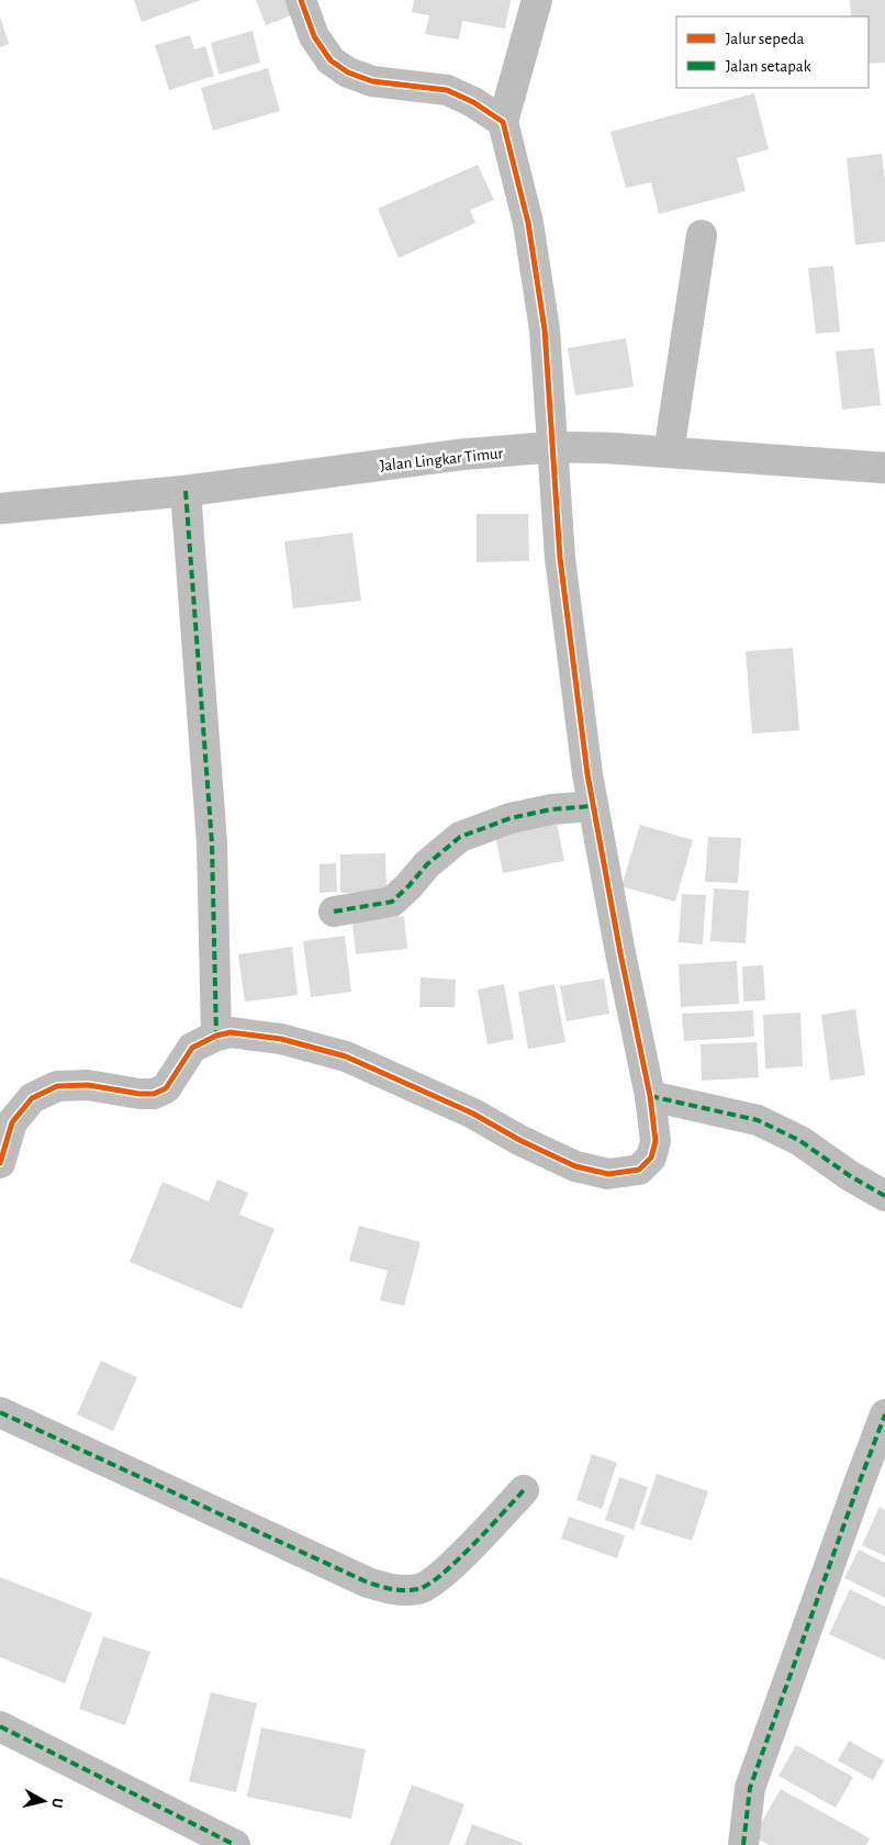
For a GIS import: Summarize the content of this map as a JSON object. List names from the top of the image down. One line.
{"streets":{"main road":["Jalan Lingkar Timur"]},"legend":["Jalur sepeda","Jalan setapak"],"north":"right"}
